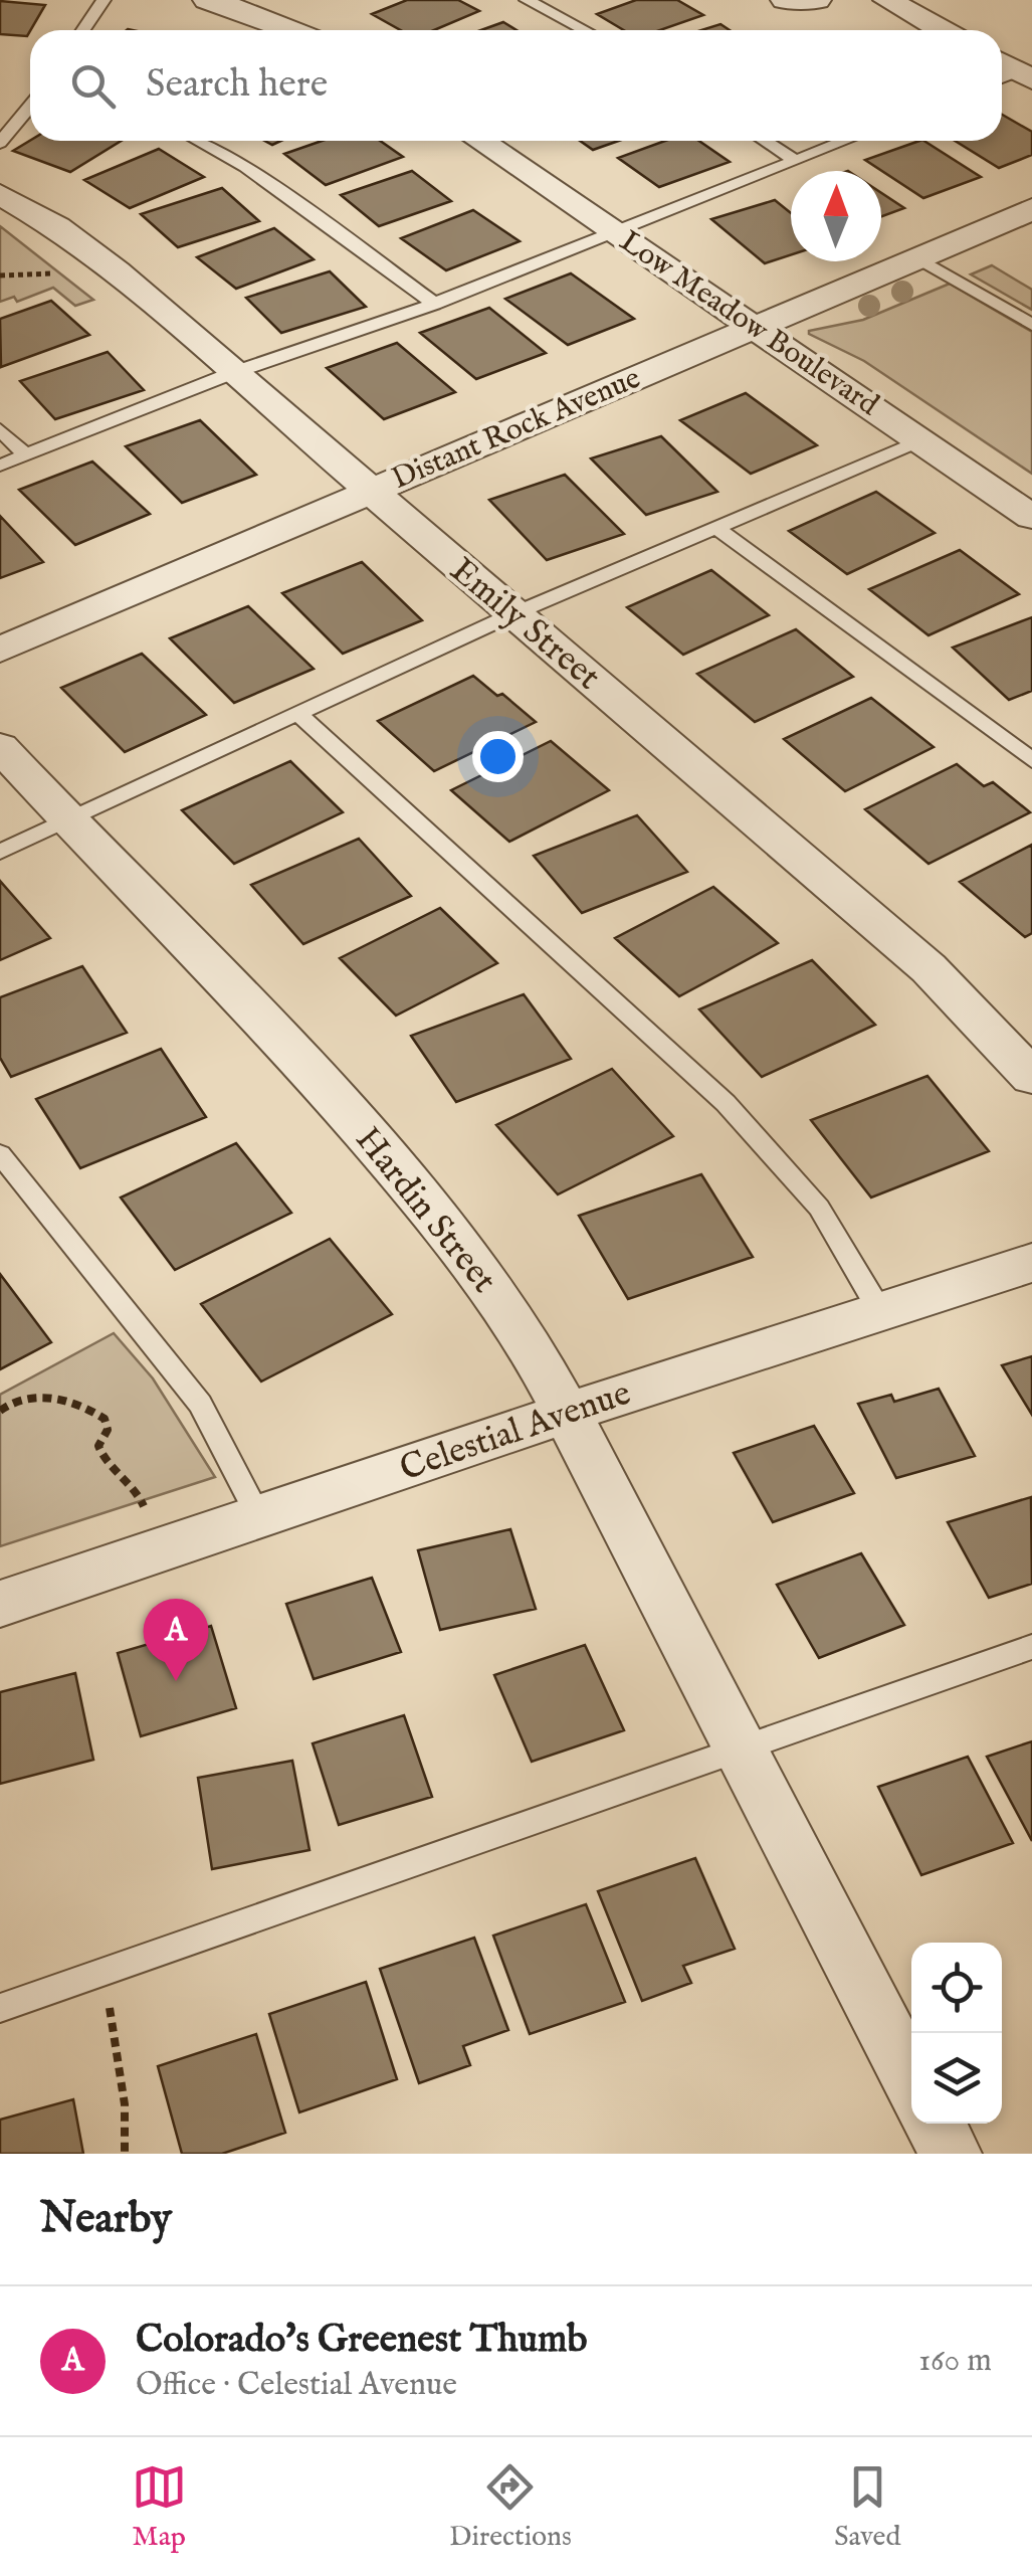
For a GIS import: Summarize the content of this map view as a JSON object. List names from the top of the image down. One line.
{"streets":{"street":["Low Meadow Boulevard","Distant Rock Avenue","Emily Street","Hardin Street","Celestial Avenue"]},"crossings":[["Low Meadow Boulevard","Distant Rock Avenue"],["Distant Rock Avenue","Emily Street"],["Hardin Street","Celestial Avenue"]],"north":"top","page":{"search":"Search here","pins":"A","heading":"Nearby","list":[{"mark":"A","name":"Colorado's Greenest Thumb","note":"Office · Celestial Avenue","value":"160 m"}],"nav":["Map","Directions","Saved"]}}
